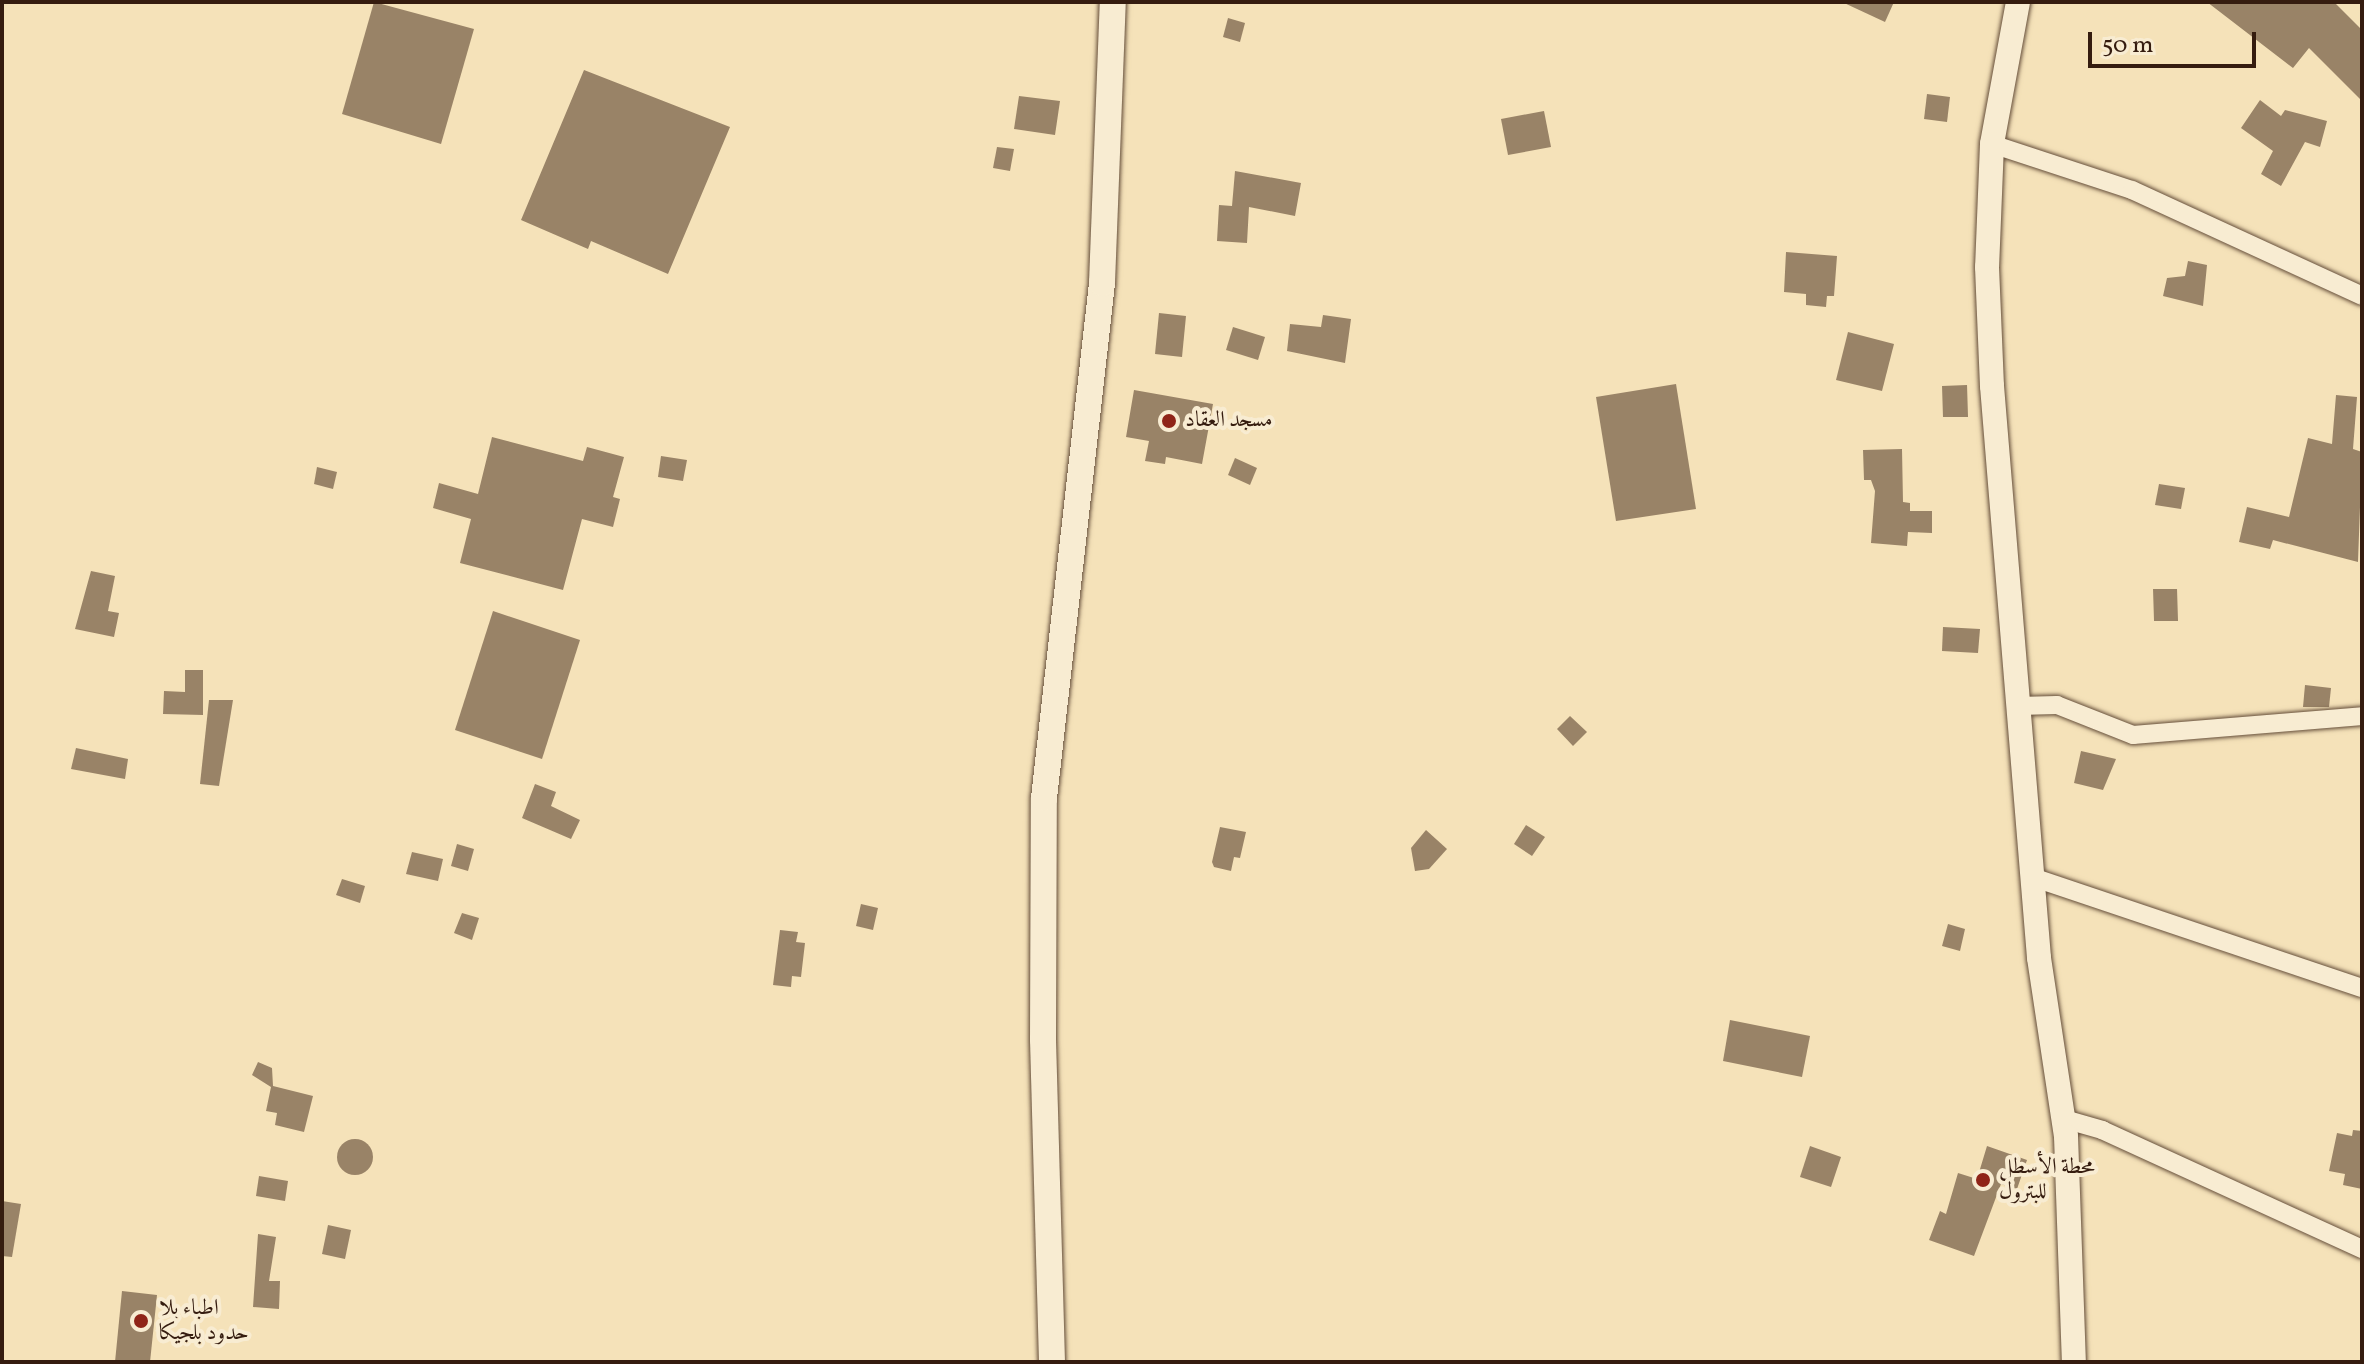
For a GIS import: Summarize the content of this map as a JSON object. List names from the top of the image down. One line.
{"places":["مسجد العقاد","محطة الأسطل للبترول","اطباء بلا حدود بلجيكا"],"scale_bar":"50 m"}
